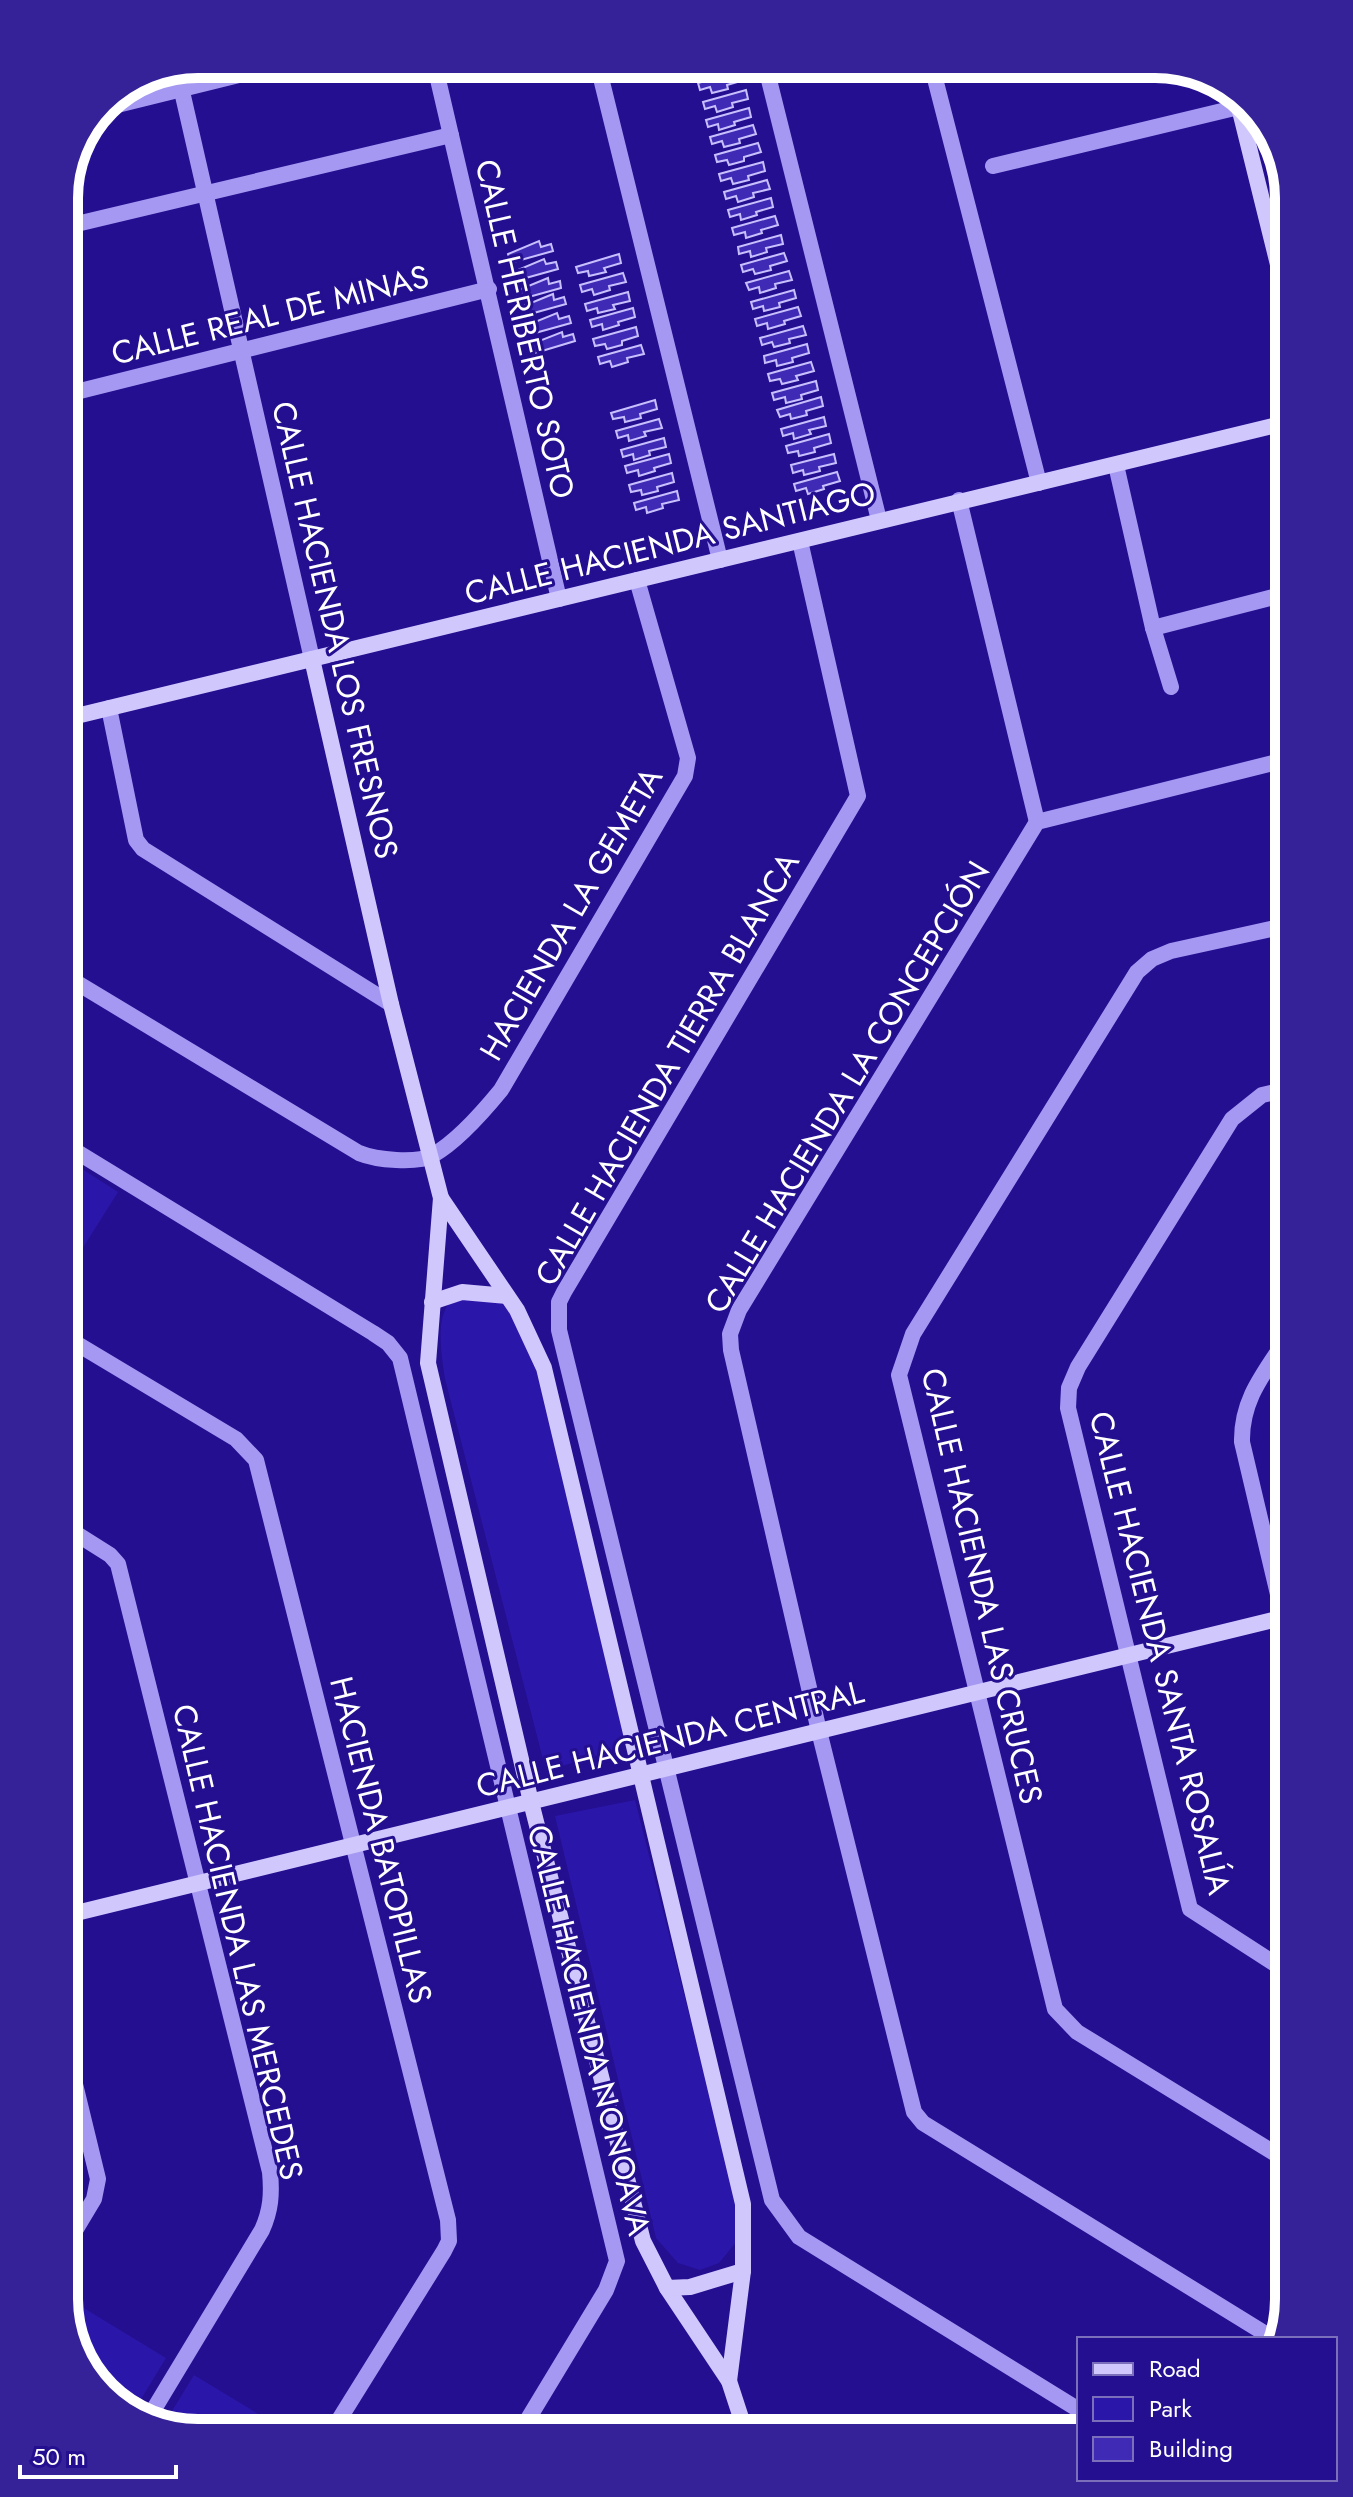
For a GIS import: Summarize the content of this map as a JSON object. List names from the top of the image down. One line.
{"streets":{"street":["CALLE REAL DE MINAS","CALLE HERIBERTO SOTO","CALLE HACIENDA SANTIAGO","CALLE HACIENDA LOS FRESNOS","HACIENDA LA GEMETA","CALLE HACIENDA TIERRA BLANCA","CALLE HACIENDA LA CONCEPCIÓN","CALLE HACIENDA LAS CRUCES","CALLE HACIENDA SANTA ROSALÍA","CALLE HACIENDA CENTRAL","HACIENDA BATOPILLAS","CALLE HACIENDA LAS MERCEDES","CALLE HACIENDA NONOAVA"]},"crossings":[["CALLE REAL DE MINAS","CALLE HERIBERTO SOTO"],["CALLE REAL DE MINAS","CALLE HACIENDA LOS FRESNOS"],["CALLE HERIBERTO SOTO","CALLE HACIENDA SANTIAGO"],["CALLE HACIENDA SANTIAGO","CALLE HACIENDA LOS FRESNOS"],["CALLE HACIENDA SANTIAGO","HACIENDA LA GEMETA"],["CALLE HACIENDA SANTIAGO","CALLE HACIENDA TIERRA BLANCA"],["CALLE HACIENDA LOS FRESNOS","HACIENDA LA GEMETA"],["CALLE HACIENDA LOS FRESNOS","CALLE HACIENDA CENTRAL"],["CALLE HACIENDA TIERRA BLANCA","CALLE HACIENDA CENTRAL"],["CALLE HACIENDA LA CONCEPCIÓN","CALLE HACIENDA CENTRAL"],["CALLE HACIENDA LAS CRUCES","CALLE HACIENDA CENTRAL"],["CALLE HACIENDA SANTA ROSALÍA","CALLE HACIENDA CENTRAL"],["CALLE HACIENDA CENTRAL","HACIENDA BATOPILLAS"],["CALLE HACIENDA CENTRAL","CALLE HACIENDA LAS MERCEDES"],["CALLE HACIENDA CENTRAL","CALLE HACIENDA NONOAVA"]],"legend":["Road","Park","Building"],"scale_bar":"50 m"}
